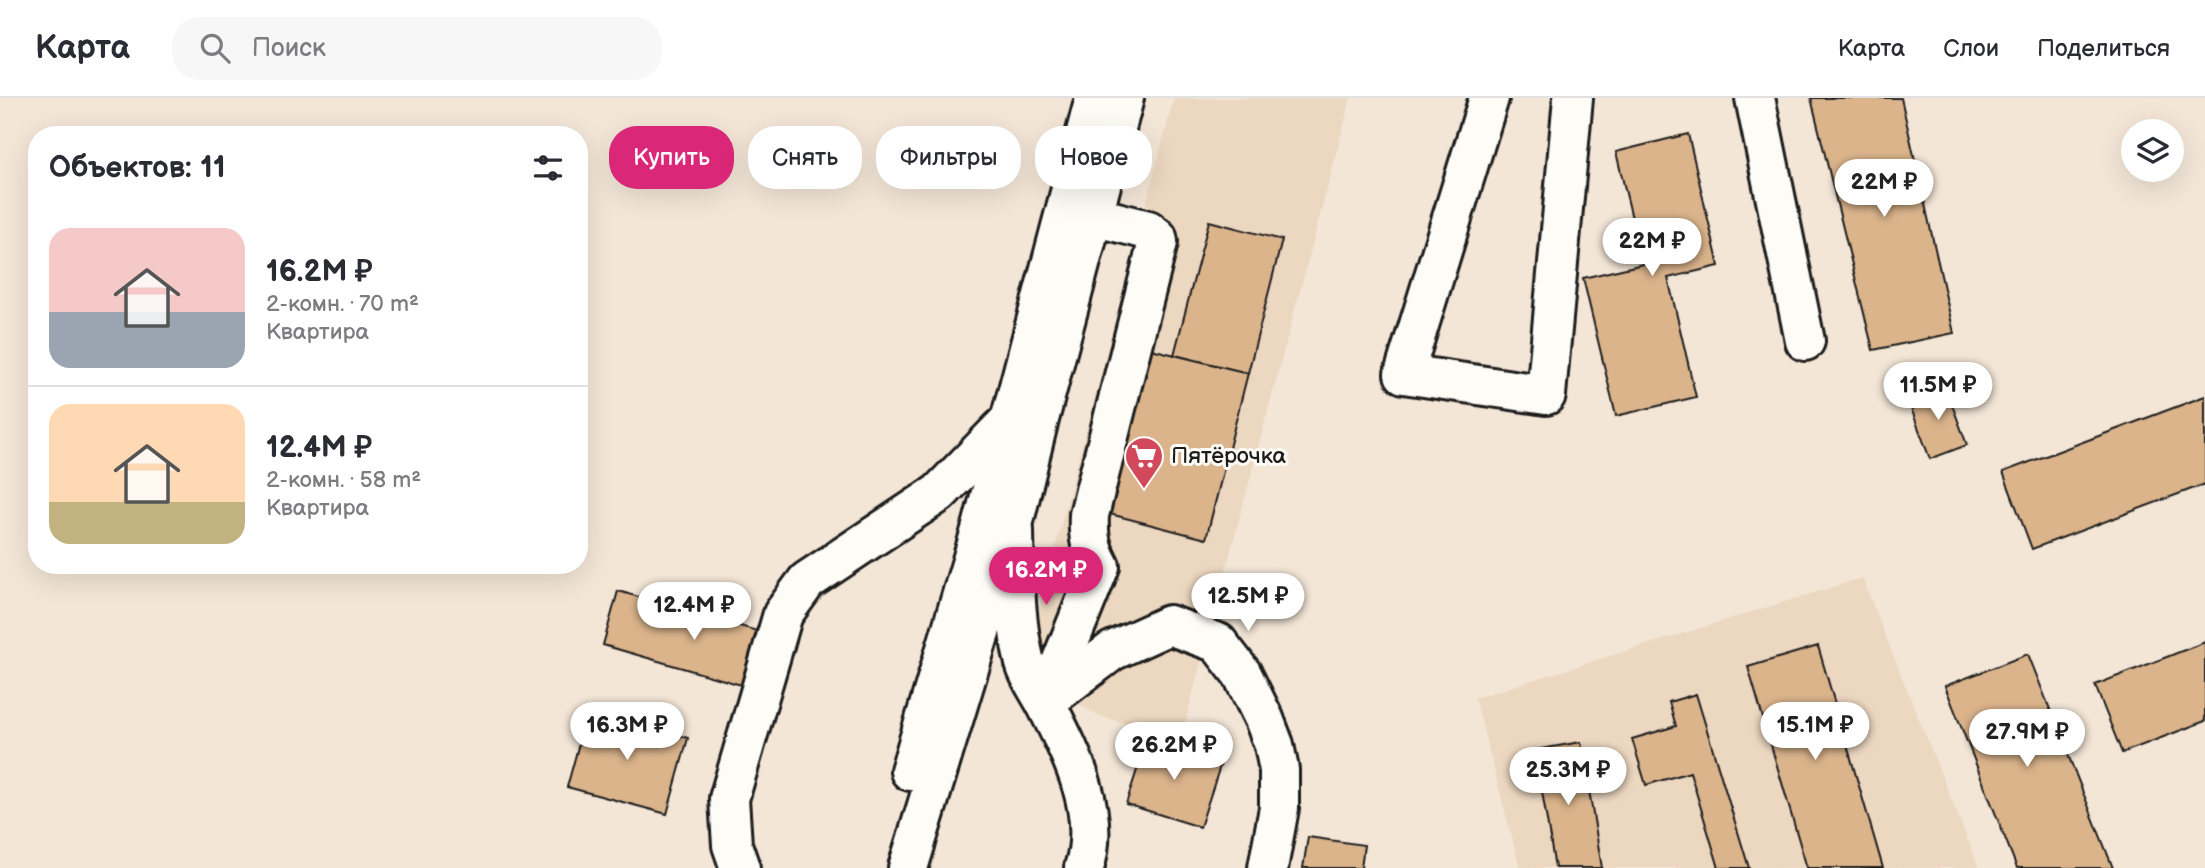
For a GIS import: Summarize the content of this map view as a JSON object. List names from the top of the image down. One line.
{"places":{"supermarket":["Пятёрочка"]},"page":{"header":"Карта","search":"Поиск","nav":["Карта","Слои","Поделиться"],"chip":["Купить","Снять","Фильтры","Новое"],"heading":"Объектов: 11","price":["22M ₽","22M ₽","11.5M ₽","16.2M ₽","12.5M ₽","12.4M ₽","16.3M ₽","15.1M ₽","27.9M ₽","26.2M ₽","25.3M ₽"],"list":[{"name":"16.2M ₽","note":"2-комн. · 70 m² · Квартира"},{"name":"12.4M ₽","note":"2-комн. · 58 m² · Квартира"}]}}
